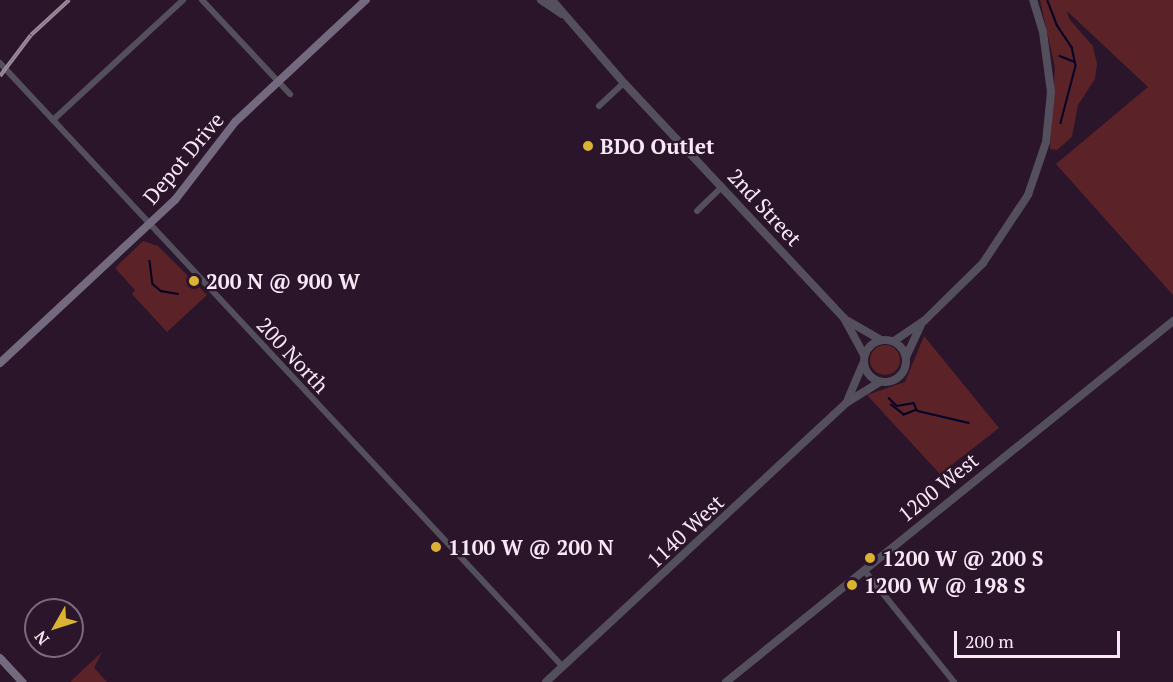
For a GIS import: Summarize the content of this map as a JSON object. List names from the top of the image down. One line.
{"streets":{"main road":["Depot Drive"],"street":["2nd Street","200 North","1200 West","1140 West"]},"crossings":[["Depot Drive","200 North"],["2nd Street","1140 West"],["200 North","1140 West"]],"places":["BDO Outlet","200 N @ 900 W","1100 W @ 200 N","1200 W @ 200 S","1200 W @ 198 S"],"scale_bar":"200 m","north":"bottom left"}
